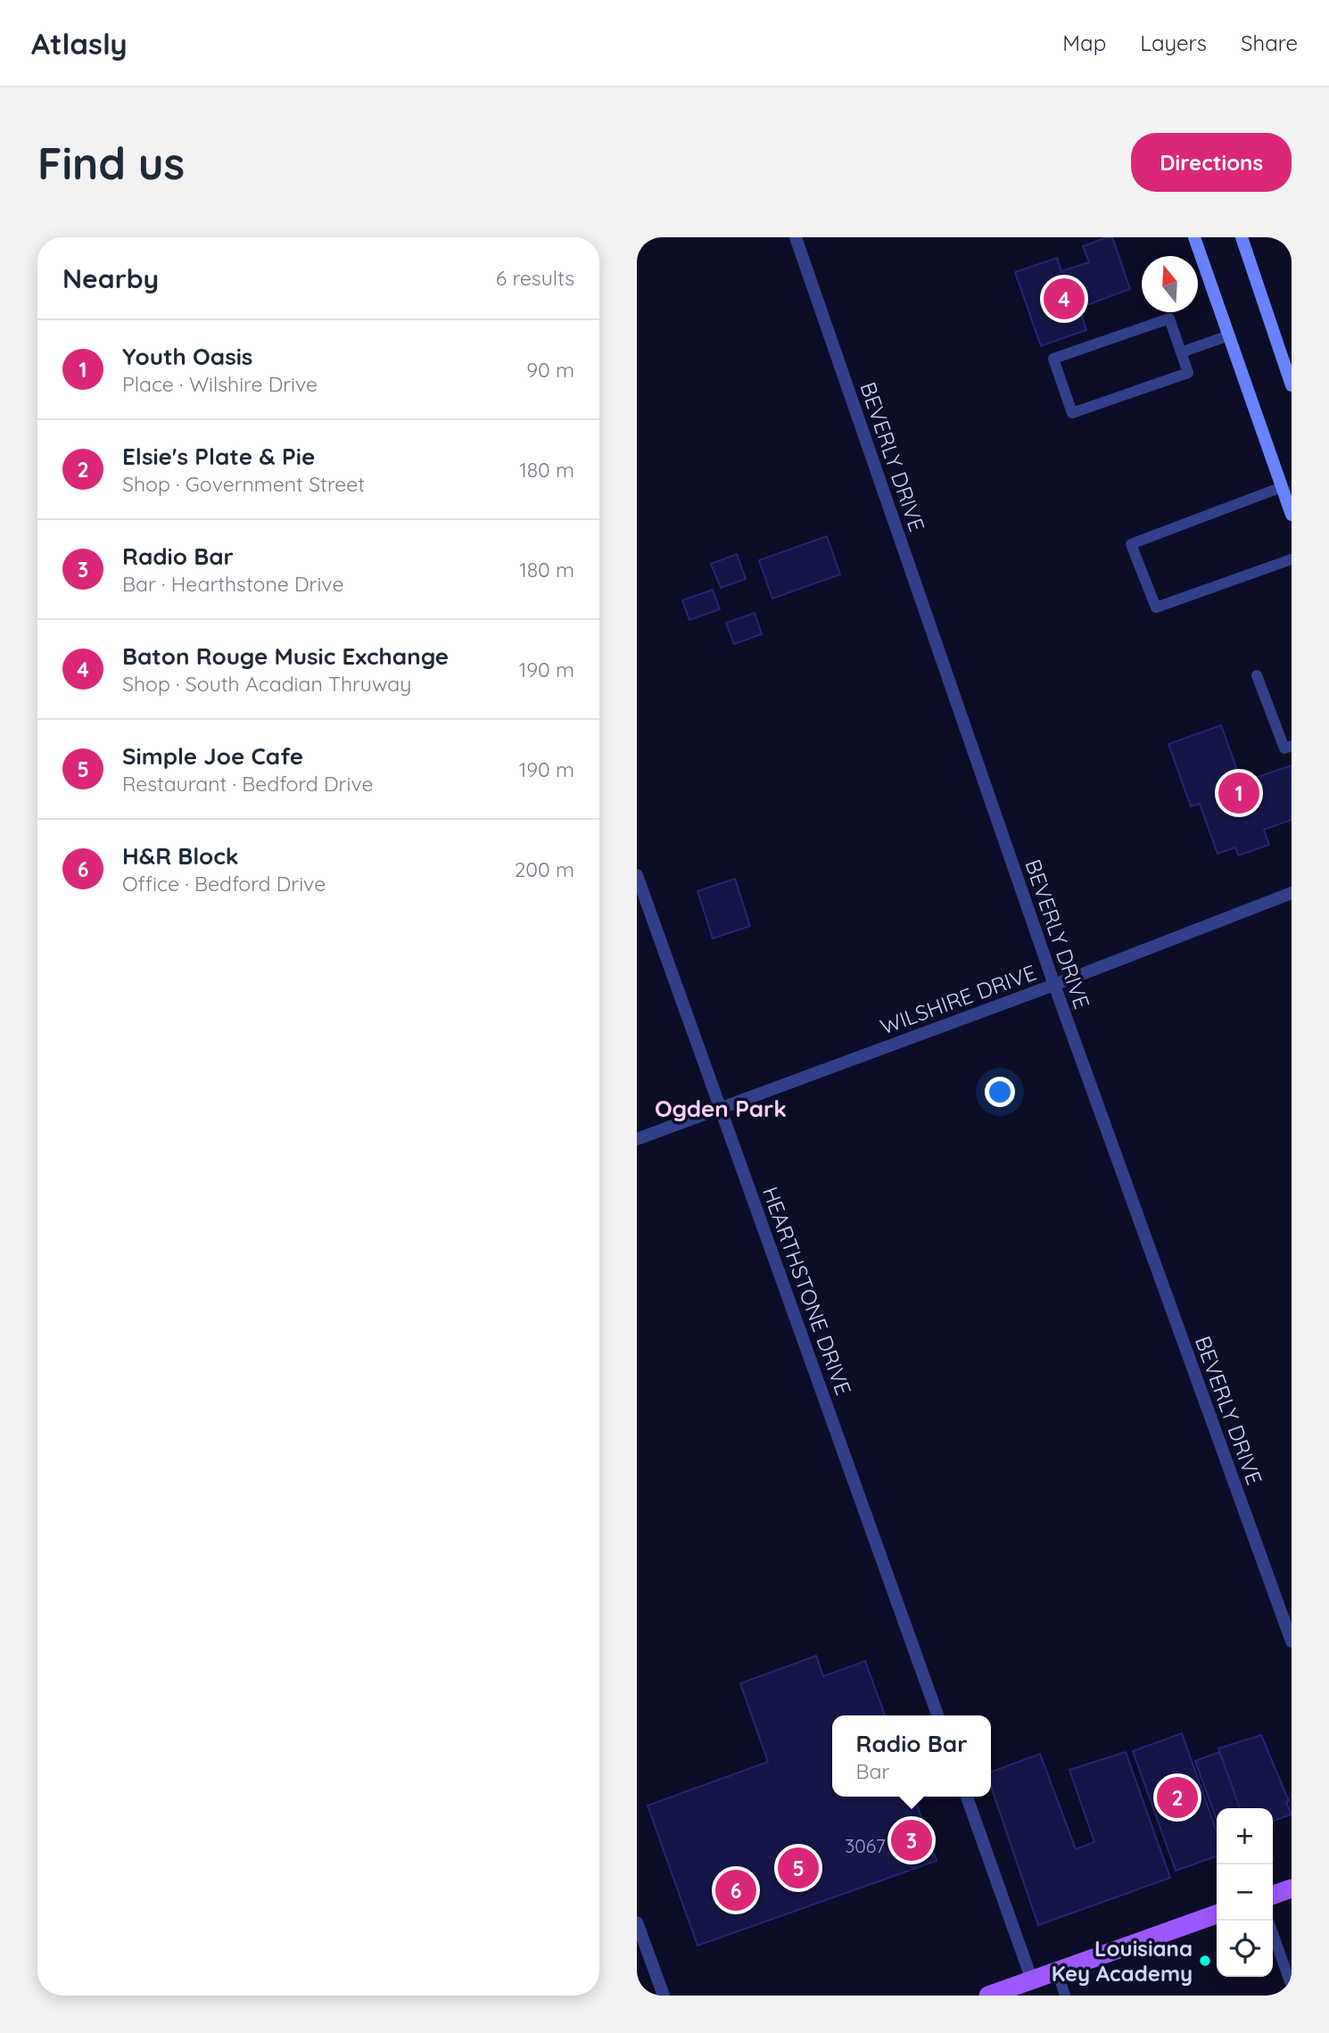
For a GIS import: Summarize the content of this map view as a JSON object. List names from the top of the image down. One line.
{"streets":{"street":["BEVERLY DRIVE","WILSHIRE DRIVE","HEARTHSTONE DRIVE"]},"crossings":[["BEVERLY DRIVE","WILSHIRE DRIVE"],["WILSHIRE DRIVE","HEARTHSTONE DRIVE"]],"districts":["Ogden Park"],"places":["Louisiana Key Academy"],"house_numbers":["3067"],"north":"top","page":{"header":"Atlasly","nav":["Map","Layers","Share"],"buttons":"Directions","title":"Find us","heading":["Nearby","6 results"],"pins":["4","1","2","3","5","6"],"list":[{"mark":"1","name":"Youth Oasis","note":"Place · Wilshire Drive","value":"90 m"},{"mark":"2","name":"Elsie's Plate & Pie","note":"Shop · Government Street","value":"180 m"},{"mark":"3","name":"Radio Bar","note":"Bar · Hearthstone Drive","value":"180 m"},{"mark":"4","name":"Baton Rouge Music Exchange","note":"Shop · South Acadian Thruway","value":"190 m"},{"mark":"5","name":"Simple Joe Cafe","note":"Restaurant · Bedford Drive","value":"190 m"},{"mark":"6","name":"H&R Block","note":"Office · Bedford Drive","value":"200 m"}],"popup":["Radio Bar","Bar"],"map_buttons":["+","−"]}}
